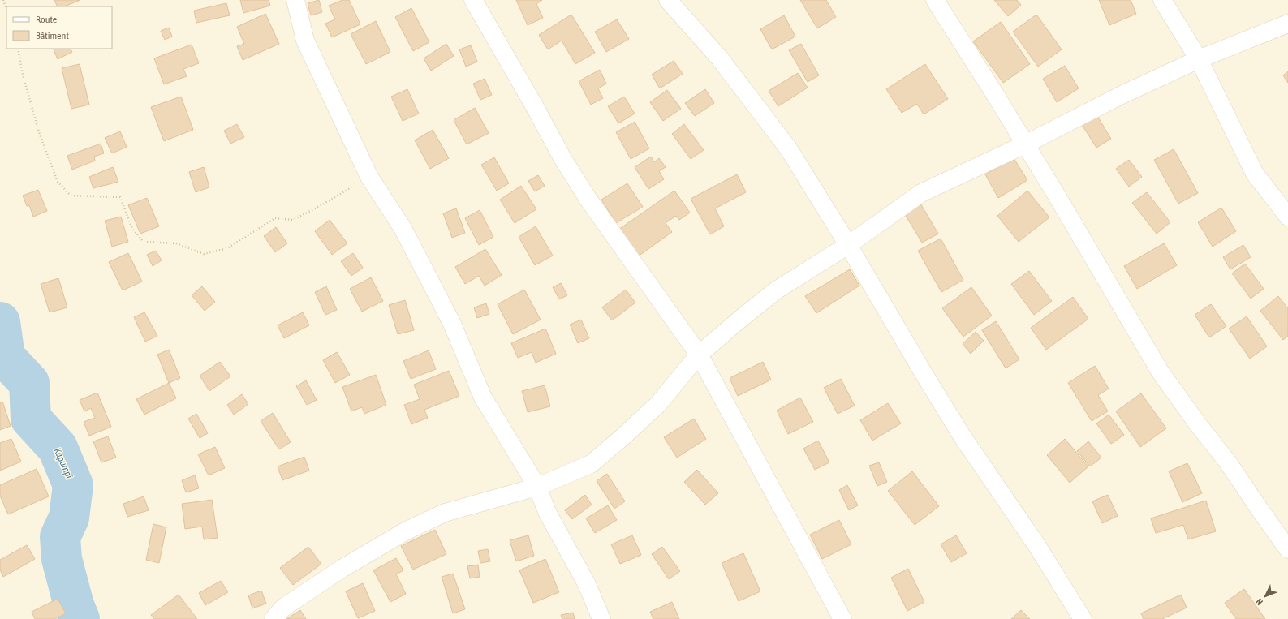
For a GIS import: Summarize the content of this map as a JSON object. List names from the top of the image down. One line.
{"water":["Kapumpi"],"legend":["Route","Bâtiment"],"north":"bottom left"}
